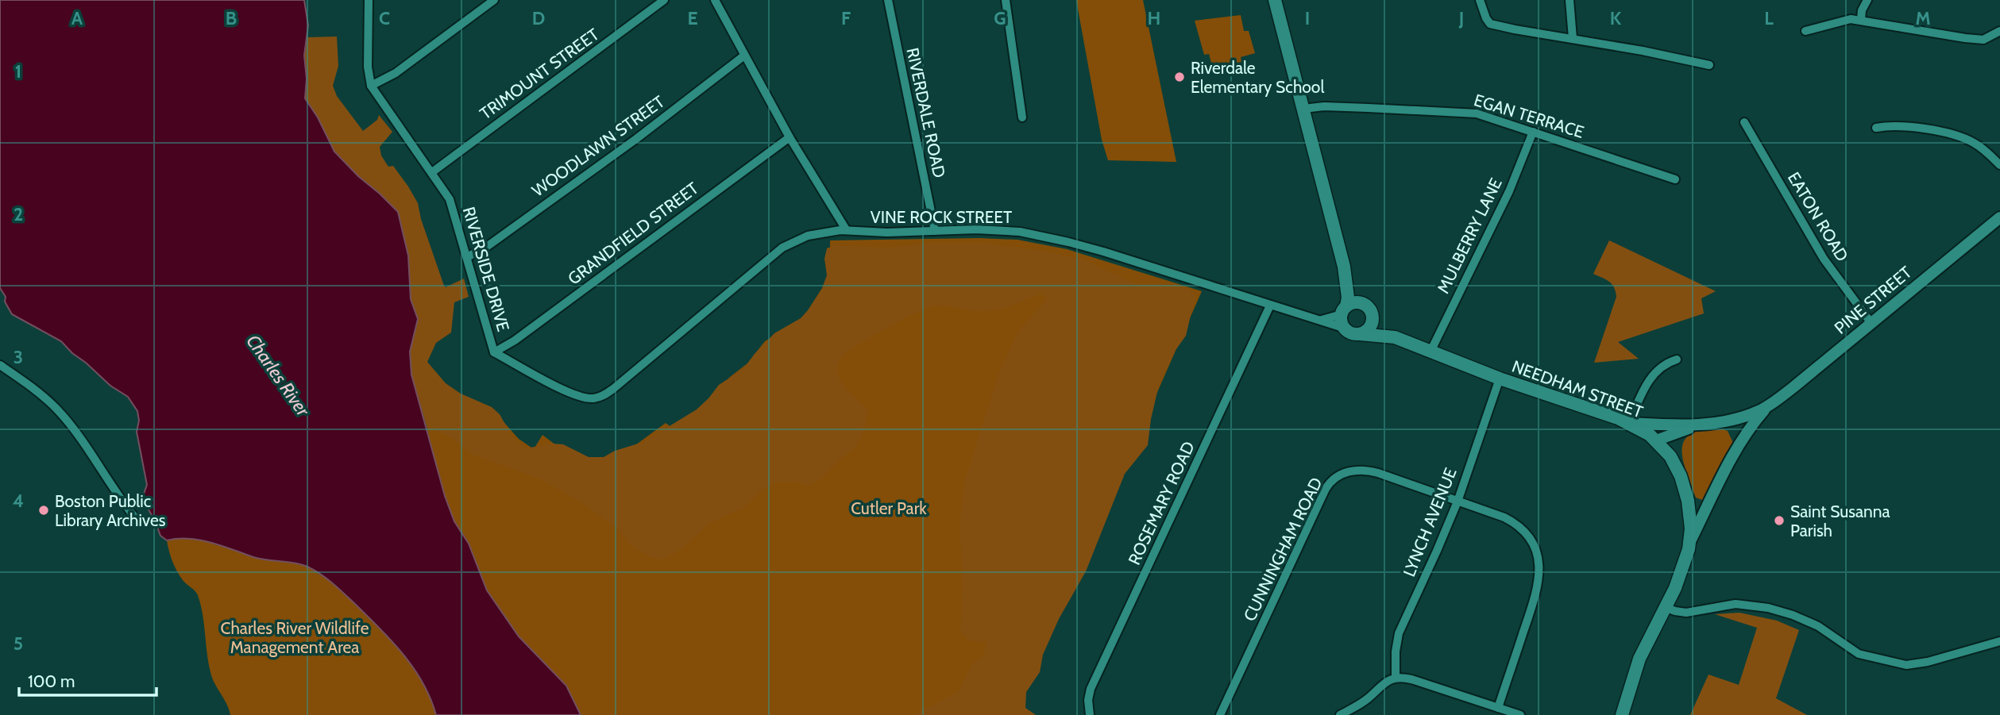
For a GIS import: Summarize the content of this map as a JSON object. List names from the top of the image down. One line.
{"streets":{"main road":["NEEDHAM STREET"],"street":["TRIMOUNT STREET","RIVERDALE ROAD","EGAN TERRACE","WOODLAWN STREET","VINE ROCK STREET","EATON ROAD","GRANDFIELD STREET","MULBERRY LANE","RIVERSIDE DRIVE","PINE STREET","ROSEMARY ROAD","LYNCH AVENUE","CUNNINGHAM ROAD"]},"crossings":[["TRIMOUNT STREET","RIVERSIDE DRIVE"],["RIVERDALE ROAD","VINE ROCK STREET"],["EGAN TERRACE","MULBERRY LANE"],["WOODLAWN STREET","VINE ROCK STREET"],["WOODLAWN STREET","RIVERSIDE DRIVE"],["VINE ROCK STREET","GRANDFIELD STREET"],["VINE ROCK STREET","RIVERSIDE DRIVE"],["VINE ROCK STREET","NEEDHAM STREET"],["VINE ROCK STREET","ROSEMARY ROAD"],["EATON ROAD","PINE STREET"],["GRANDFIELD STREET","RIVERSIDE DRIVE"],["MULBERRY LANE","NEEDHAM STREET"],["PINE STREET","NEEDHAM STREET"],["NEEDHAM STREET","LYNCH AVENUE"],["LYNCH AVENUE","CUNNINGHAM ROAD"]],"water":["Charles River"],"parks":["Cutler Park","Charles River Wildlife Management Area"],"places":["Riverdale Elementary School","Boston Public Library Archives","Saint Susanna Parish"],"scale_bar":"100 m","grid":{"columns":["A","B","C","D","E","F","G","H","I","J","K","L","M"],"rows":["1","2","3","4","5"]}}
